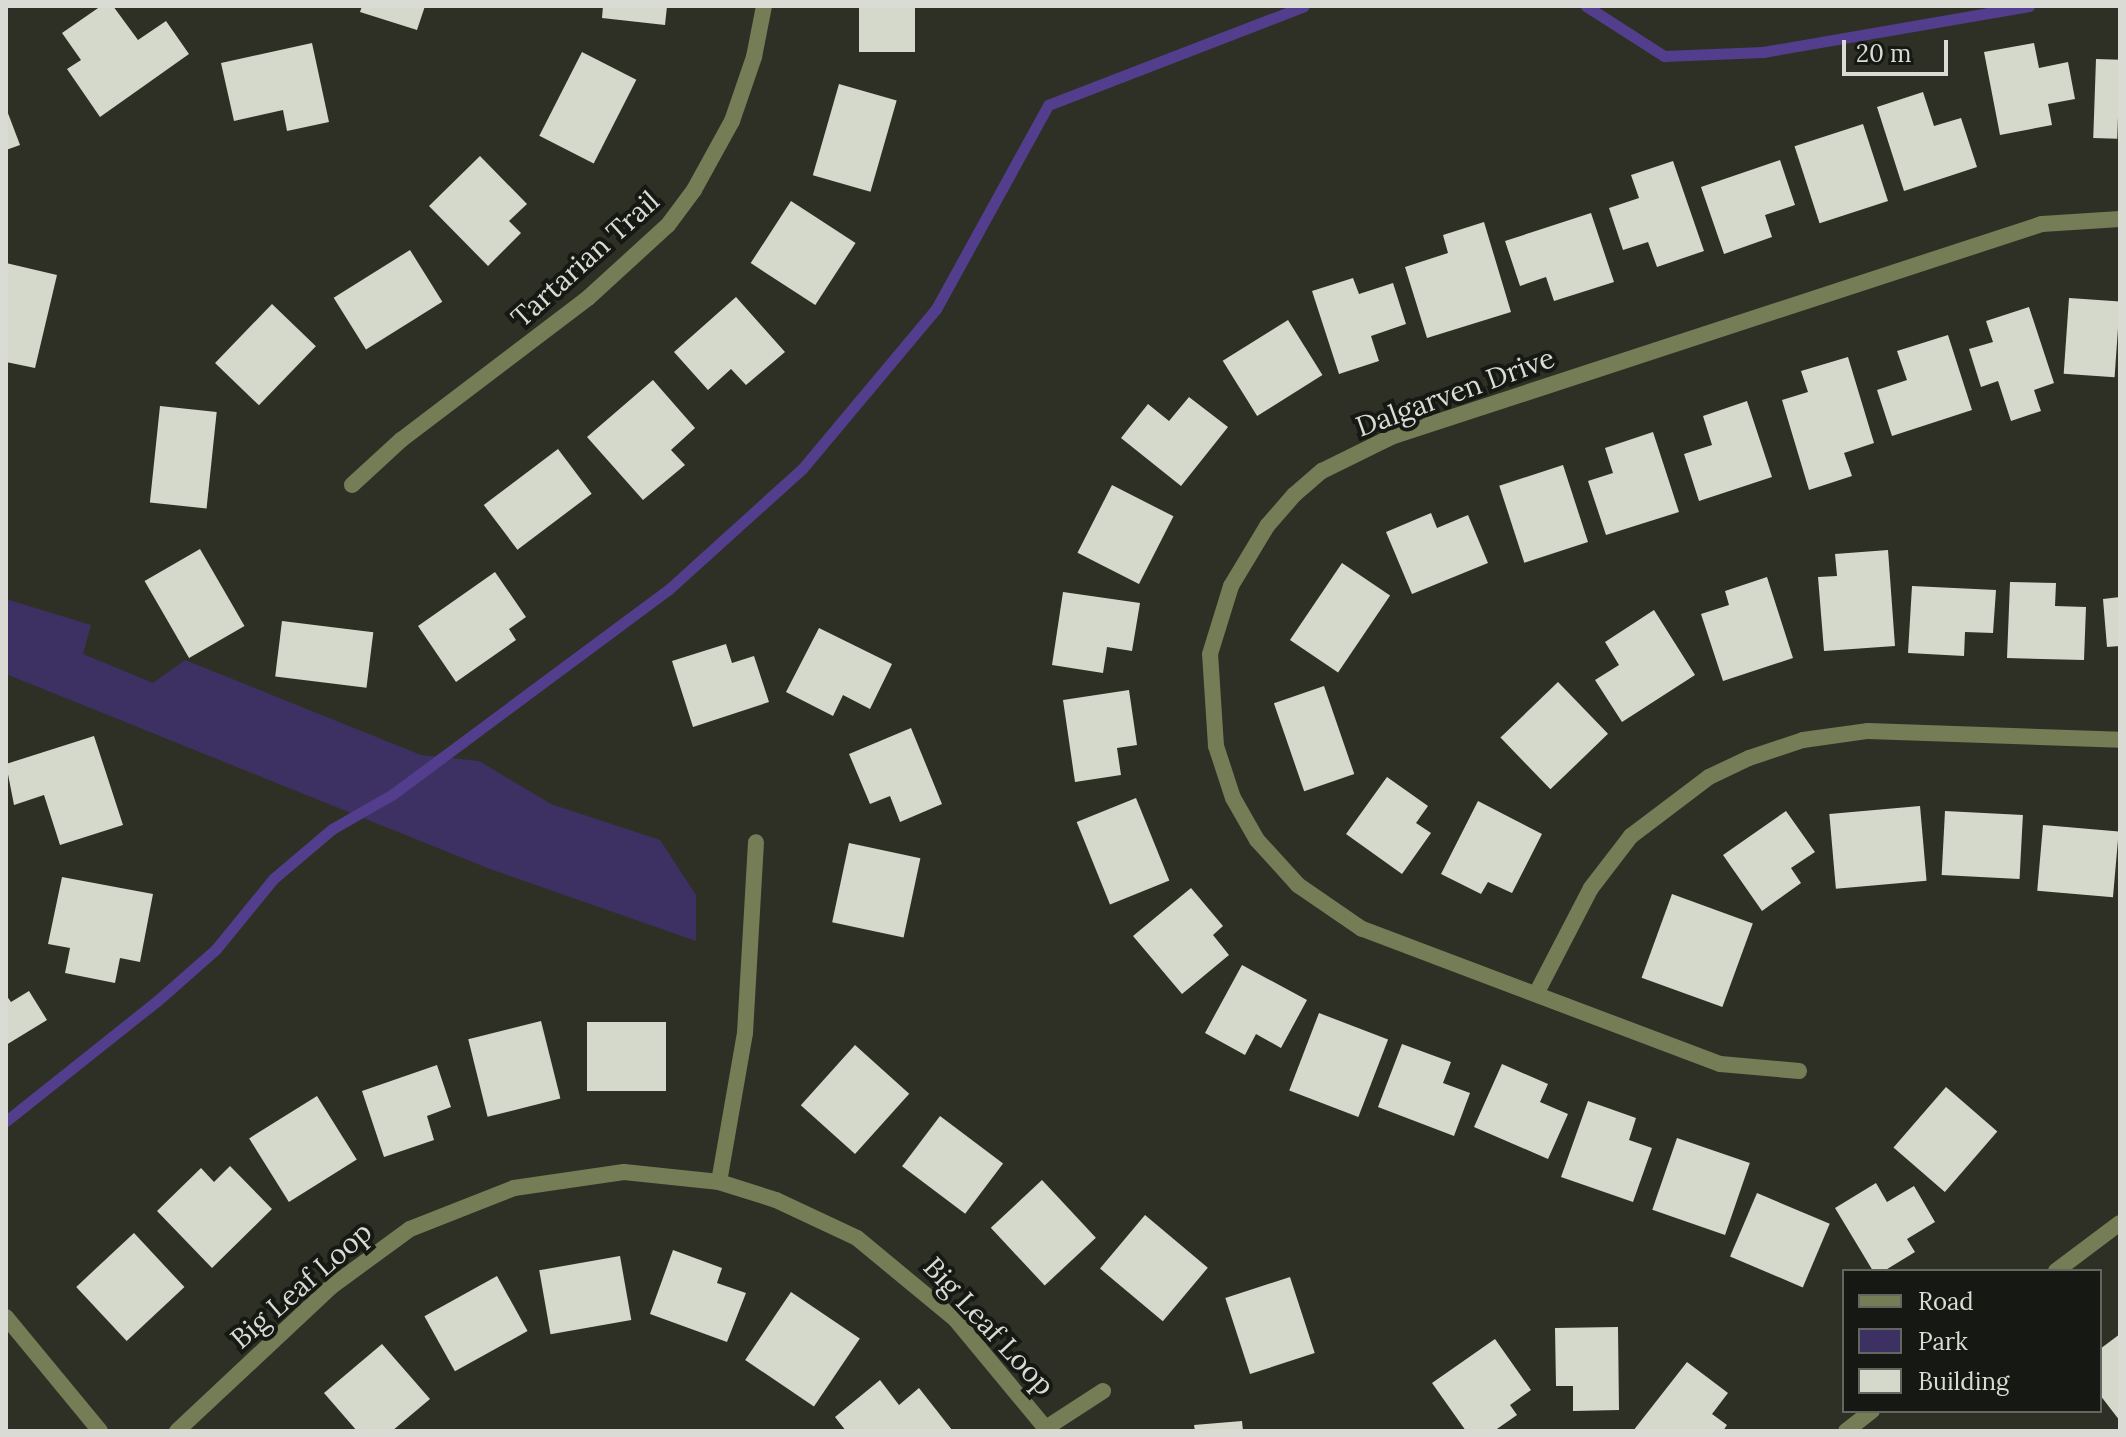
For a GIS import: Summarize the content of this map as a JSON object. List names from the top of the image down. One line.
{"streets":{"street":["Tartarian Trail","Dalgarven Drive","Big Leaf Loop"]},"legend":["Road","Park","Building"],"scale_bar":"20 m"}
